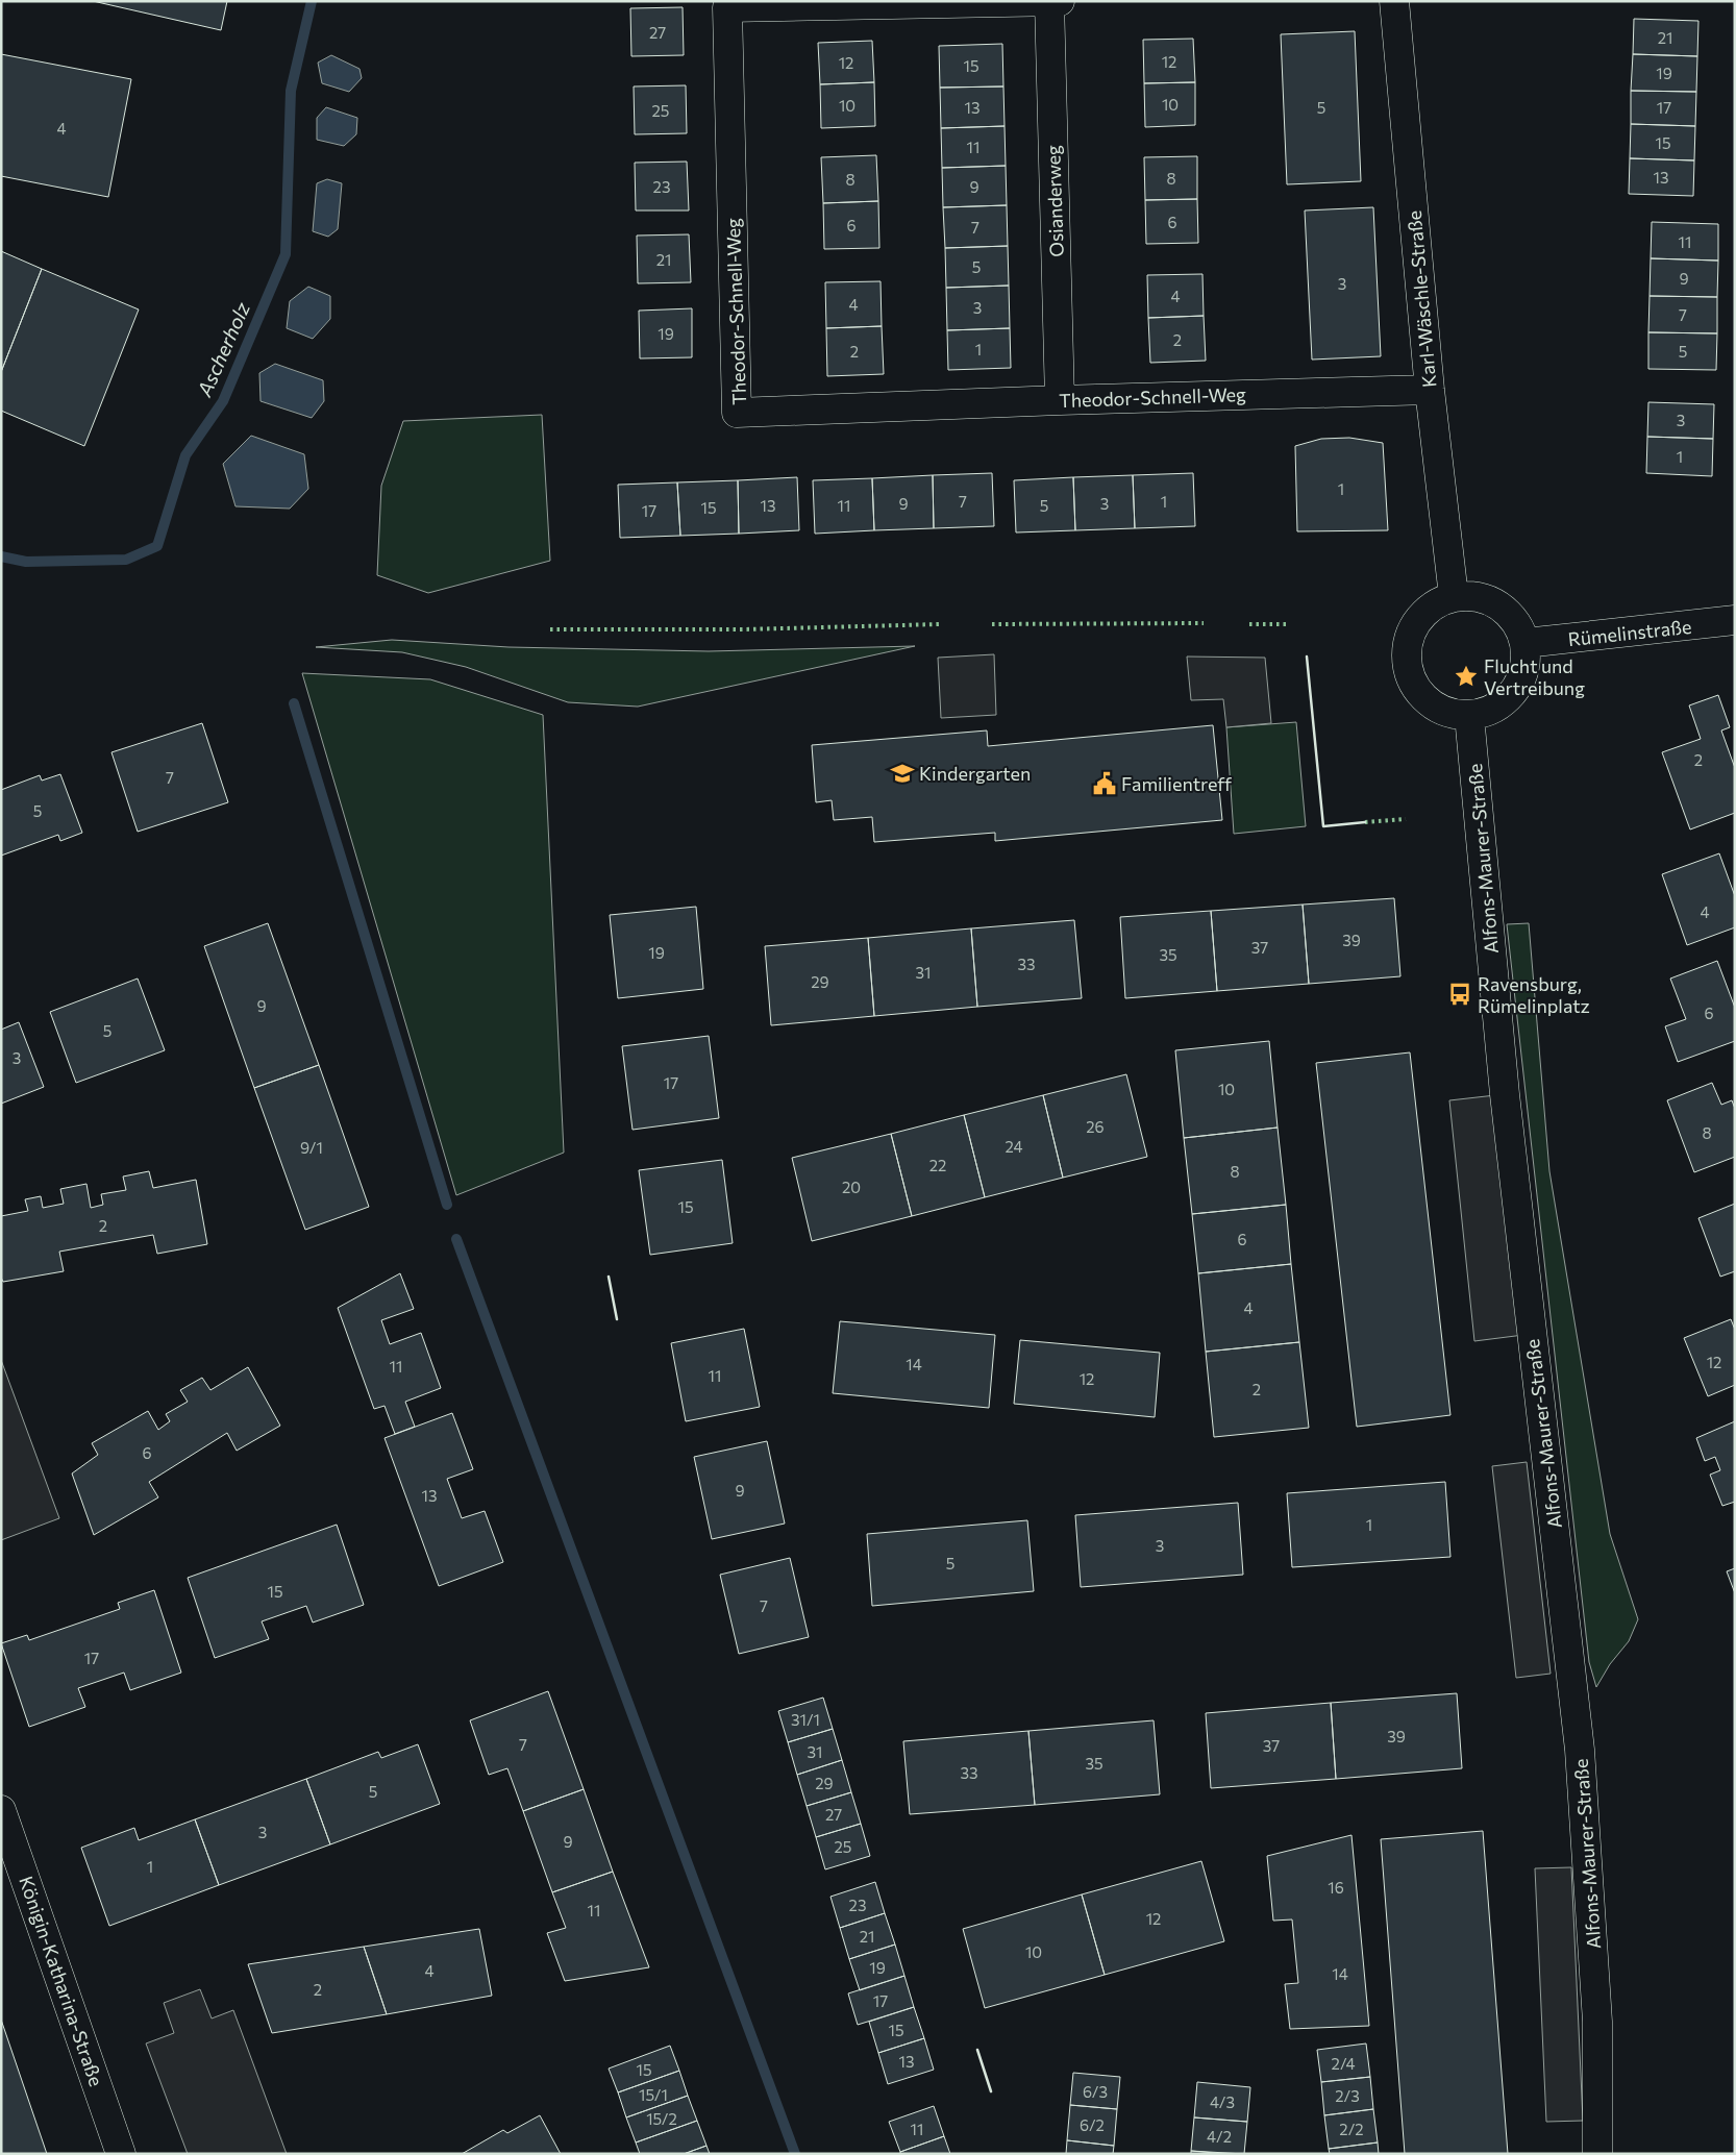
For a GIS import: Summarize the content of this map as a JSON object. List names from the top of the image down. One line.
{"streets":{"street":["Osianderweg","Karl-Wäschle-Straße","Theodor-Schnell-Weg","Rümelinstraße","Alfons-Maurer-Straße","Königin-Katharina-Straße"]},"crossings":[["Osianderweg","Theodor-Schnell-Weg"],["Karl-Wäschle-Straße","Theodor-Schnell-Weg"],["Karl-Wäschle-Straße","Rümelinstraße"],["Karl-Wäschle-Straße","Alfons-Maurer-Straße"],["Rümelinstraße","Alfons-Maurer-Straße"]],"water":["Ascherholz"],"places":{"place":["Flucht und Vertreibung"],"school or university":["Kindergarten"],"public building":["Familientreff"],"bus stop":["Ravensburg, Rümelinplatz"]},"house_numbers":["27","21","12","12","15","19","10","10","13","5","17","25","4","15","11","13","8","8","23","9","6","6","7","11","21","5","9","3","4","4","3","7","19","2","1","2","5","3","1","1","7","1","9","3","13","11","5","15","17","2","7","5","4","39","37","19","35","33","31","29","9","6","5","3","17","10","26","8","24","9/1","22","8","20","15","2","6","4","12","14","11","11","12","2","6","9","13","1","3","5","15","7","17","31/1","39","7","37","31","35","33","29","5","27","3","9","25","1","16","23","11","12","21","10","19","4","14","2","17","15","13","2/4","15","6/3","15/1","2/3","4/3","15/2","6/2","11","2/2","4/2"]}
